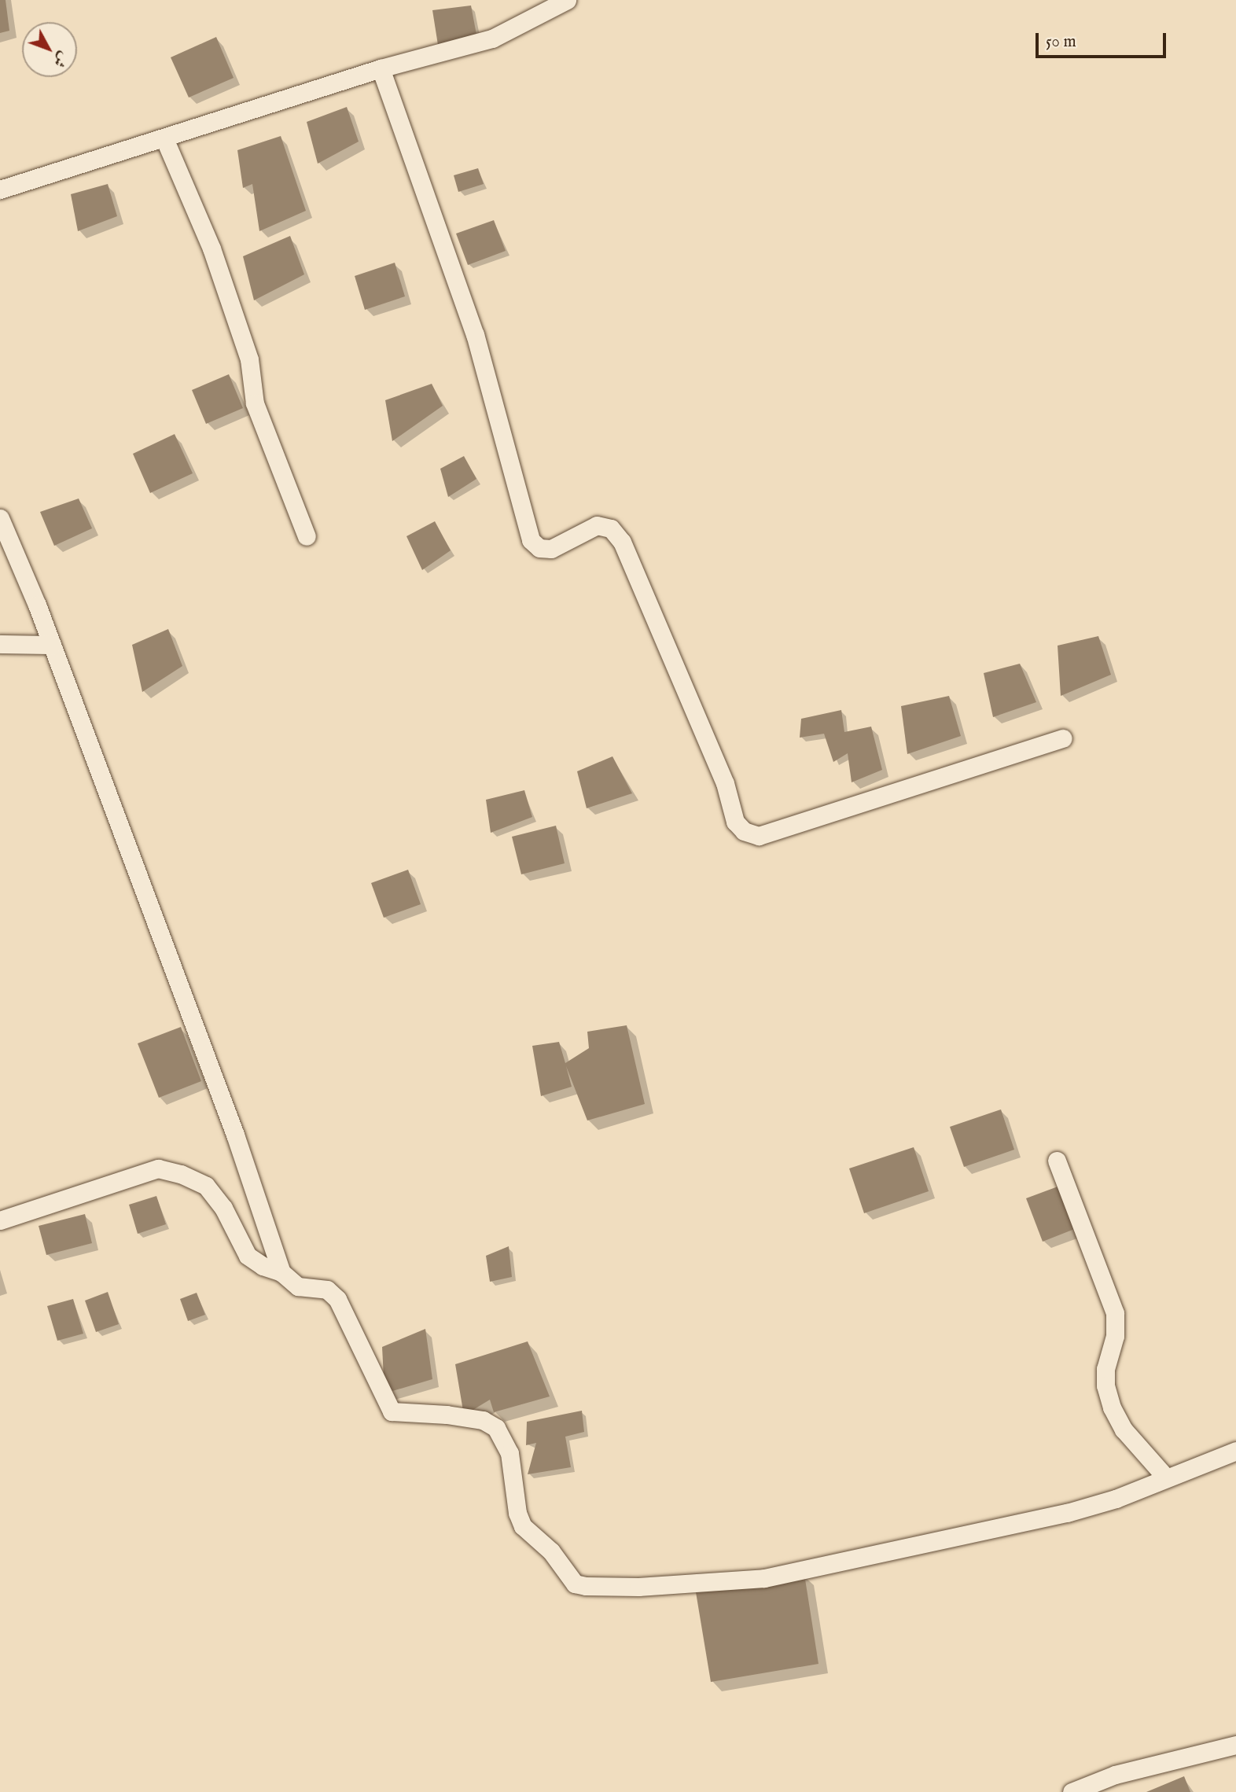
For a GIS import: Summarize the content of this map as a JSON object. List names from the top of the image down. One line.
{"scale_bar":"50 m","north":"bottom right"}
